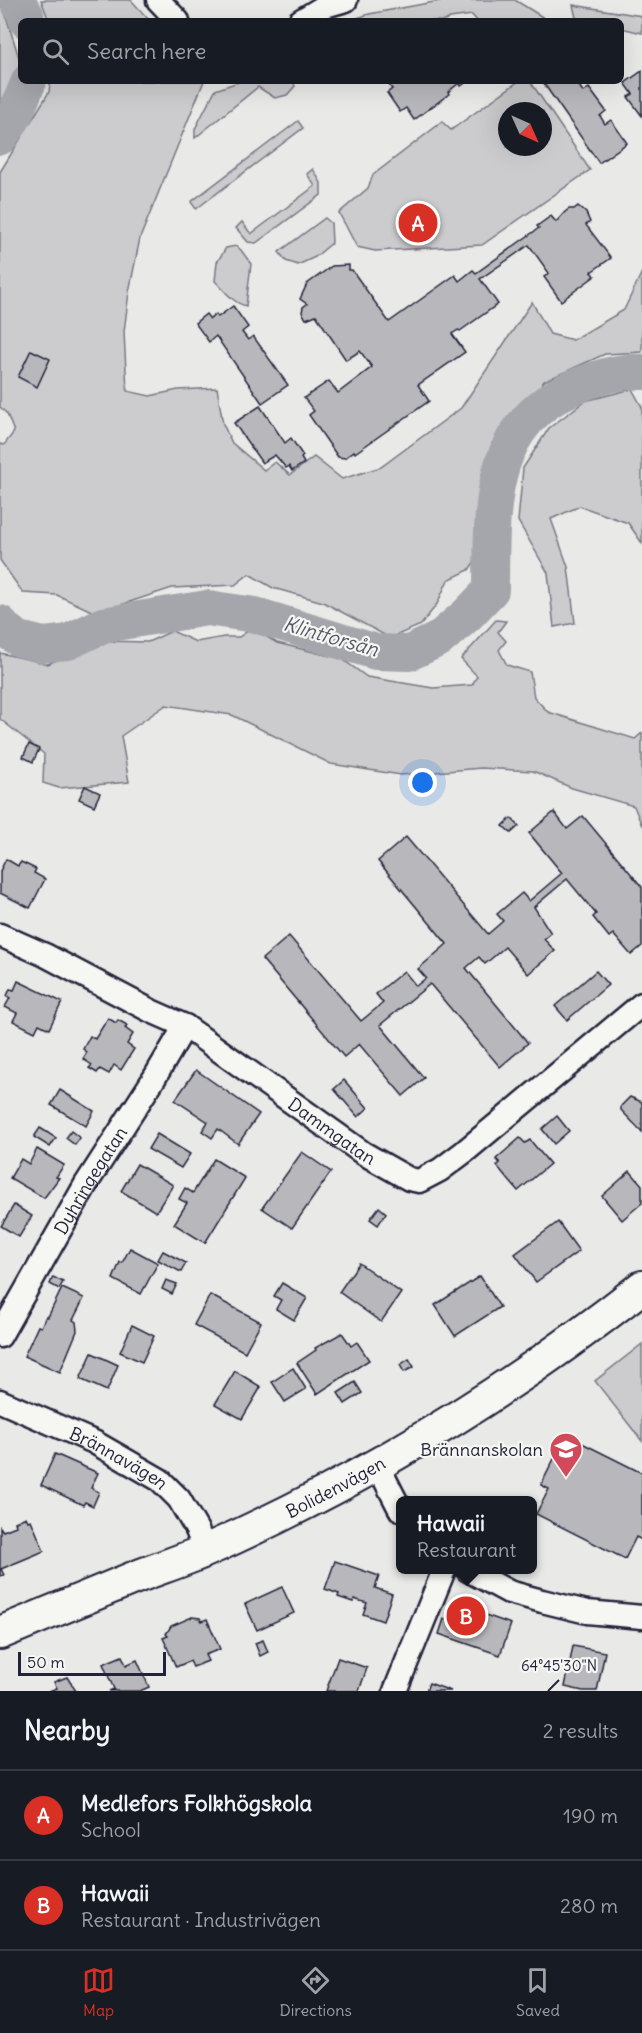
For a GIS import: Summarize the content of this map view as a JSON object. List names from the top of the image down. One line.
{"streets":{"main road":["Bolidenvägen"],"street":["Dammgatan","Dyhringegatan","Brännavägen"]},"crossings":[["Dammgatan","Dyhringegatan"],["Brännavägen","Bolidenvägen"]],"water":["Klintforsån"],"places":{"school or university":["Brännanskolan"]},"scale_bar":"50 m","north":"bottom right","page":{"search":"Search here","pins":["A","B"],"popup":["Hawaii","Restaurant"],"scale":"50 m","heading":["Nearby","2 results"],"list":[{"mark":"A","name":"Medlefors Folkhögskola","note":"School","value":"190 m"},{"mark":"B","name":"Hawaii","note":"Restaurant · Industrivägen","value":"280 m"}],"nav":["Map","Directions","Saved"]},"coordinates":["64°45'30\"N"]}
